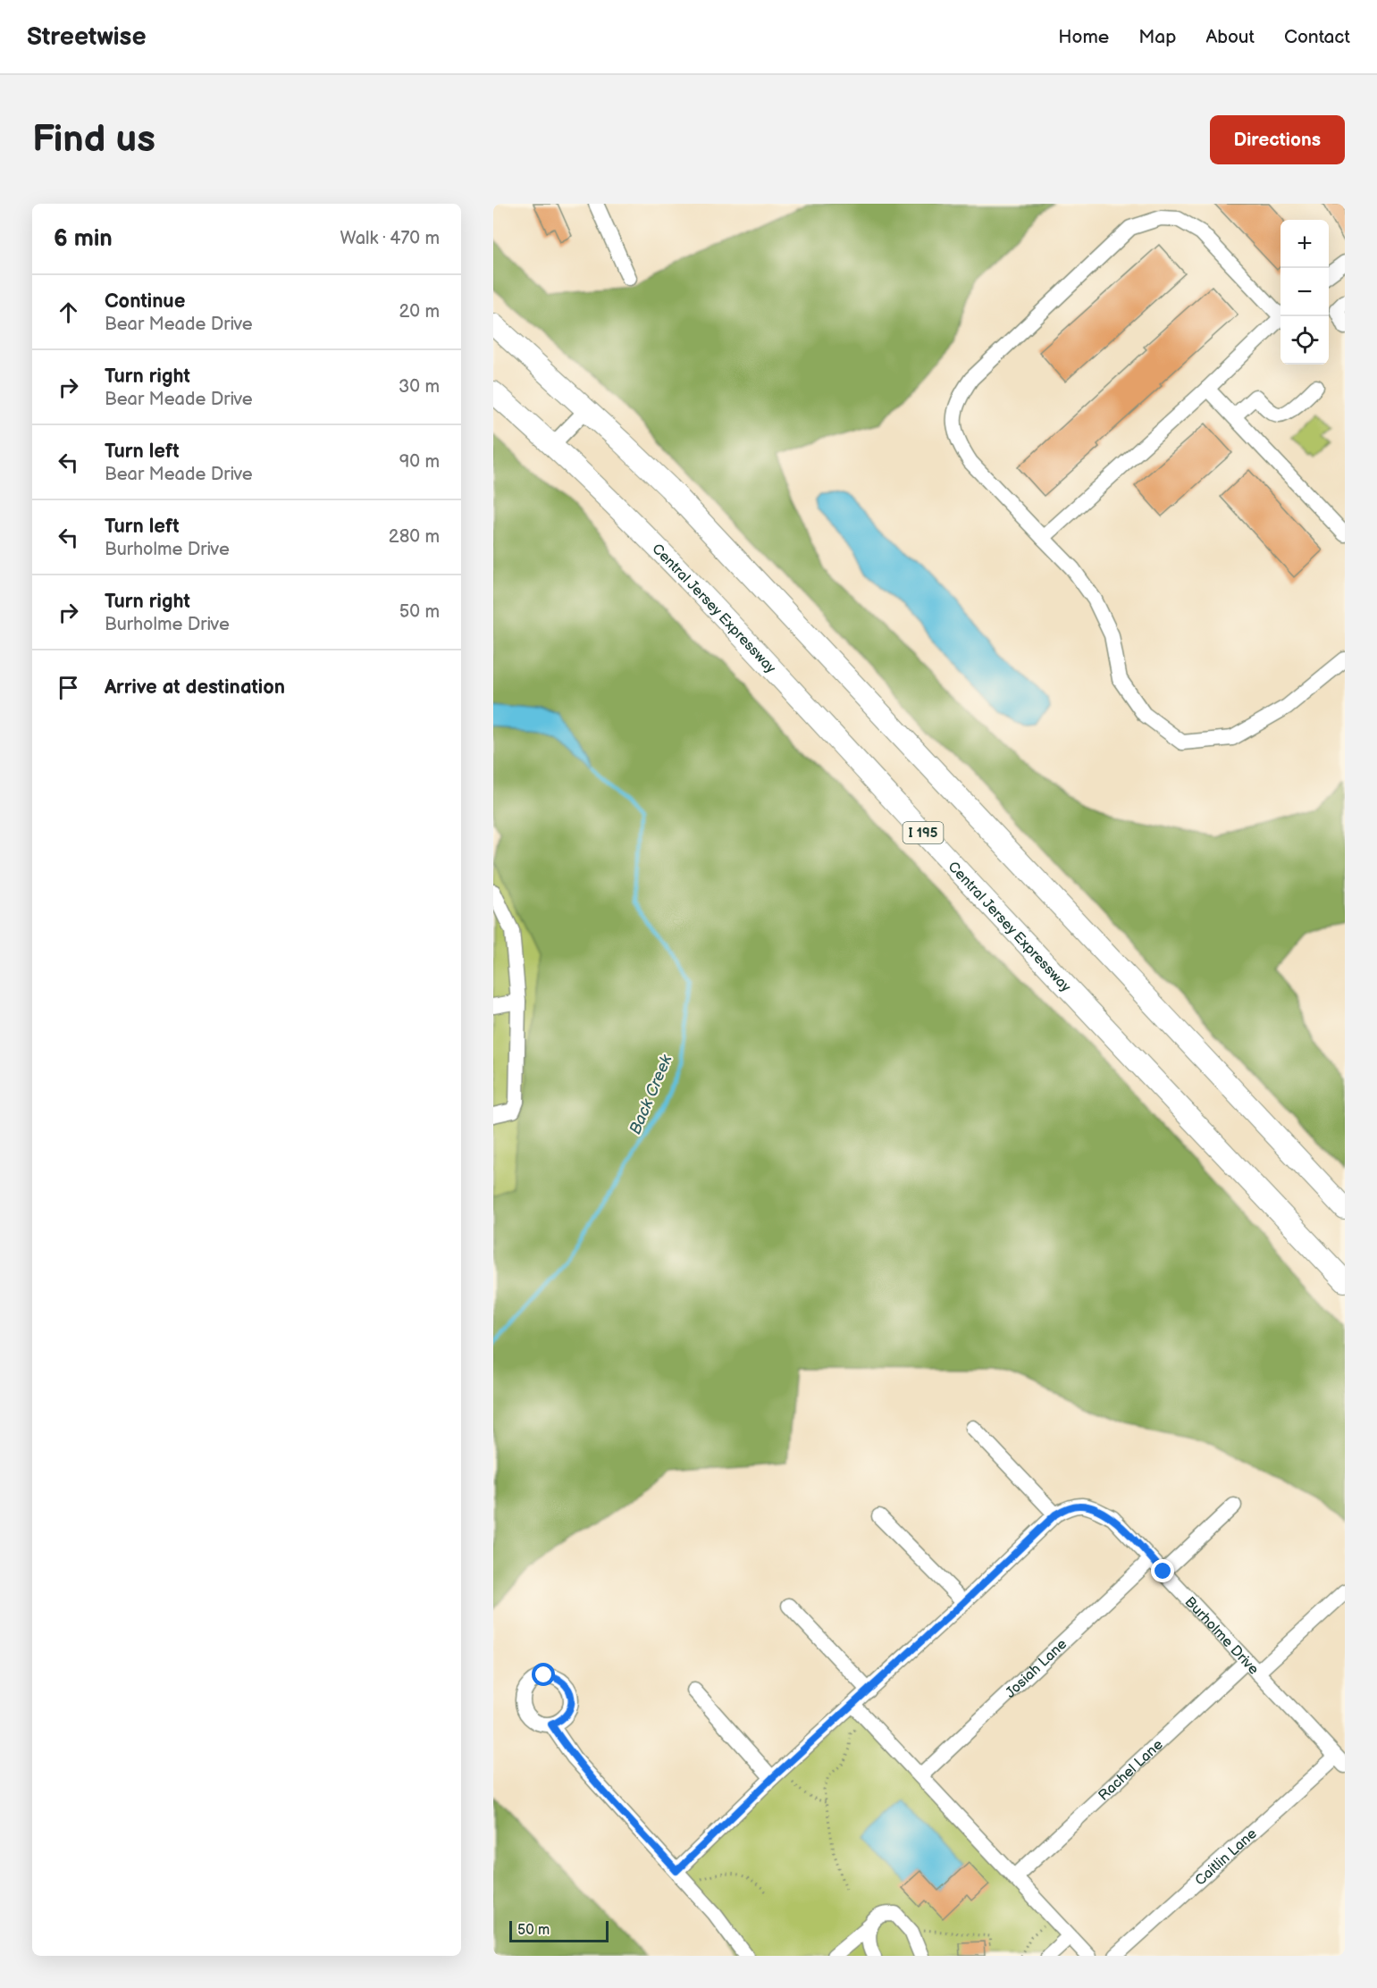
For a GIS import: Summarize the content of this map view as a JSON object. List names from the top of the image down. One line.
{"streets":{"highway":["Central Jersey Expressway","I 195"],"street":["Burholme Drive","Josiah Lane","Rachel Lane","Caitlin Lane"]},"crossings":[["Burholme Drive","Josiah Lane"],["Burholme Drive","Rachel Lane"],["Burholme Drive","Caitlin Lane"]],"water":["Back Creek"],"scale_bar":"50 m","page":{"header":"Streetwise","nav":["Home","Map","About","Contact"],"buttons":"Directions","title":"Find us","heading":["6 min","Walk · 470 m"],"map_buttons":["+","−"],"list":[["Continue","Bear Meade Drive","20 m"],["Turn right","Bear Meade Drive","30 m"],["Turn left","Bear Meade Drive","90 m"],["Turn left","Burholme Drive","280 m"],["Turn right","Burholme Drive","50 m"],"Arrive at destination"],"scale":"50 m"}}
